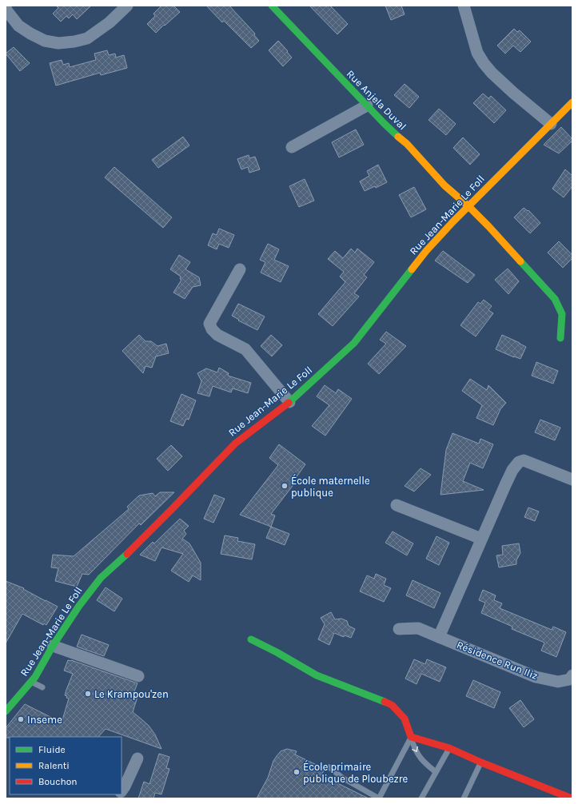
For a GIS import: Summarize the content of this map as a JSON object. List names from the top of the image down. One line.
{"streets":{"main road":["Rue Anjela Duval","Rue Jean-Marie Le Foll"],"street":["Résidence Run Iliz"]},"crossings":[["Rue Anjela Duval","Rue Jean-Marie Le Foll"]],"places":["École maternelle publique","Le Krampou'zen","Inseme","École primaire publique de Ploubezre"],"legend":["Fluide","Ralenti","Bouchon"]}
